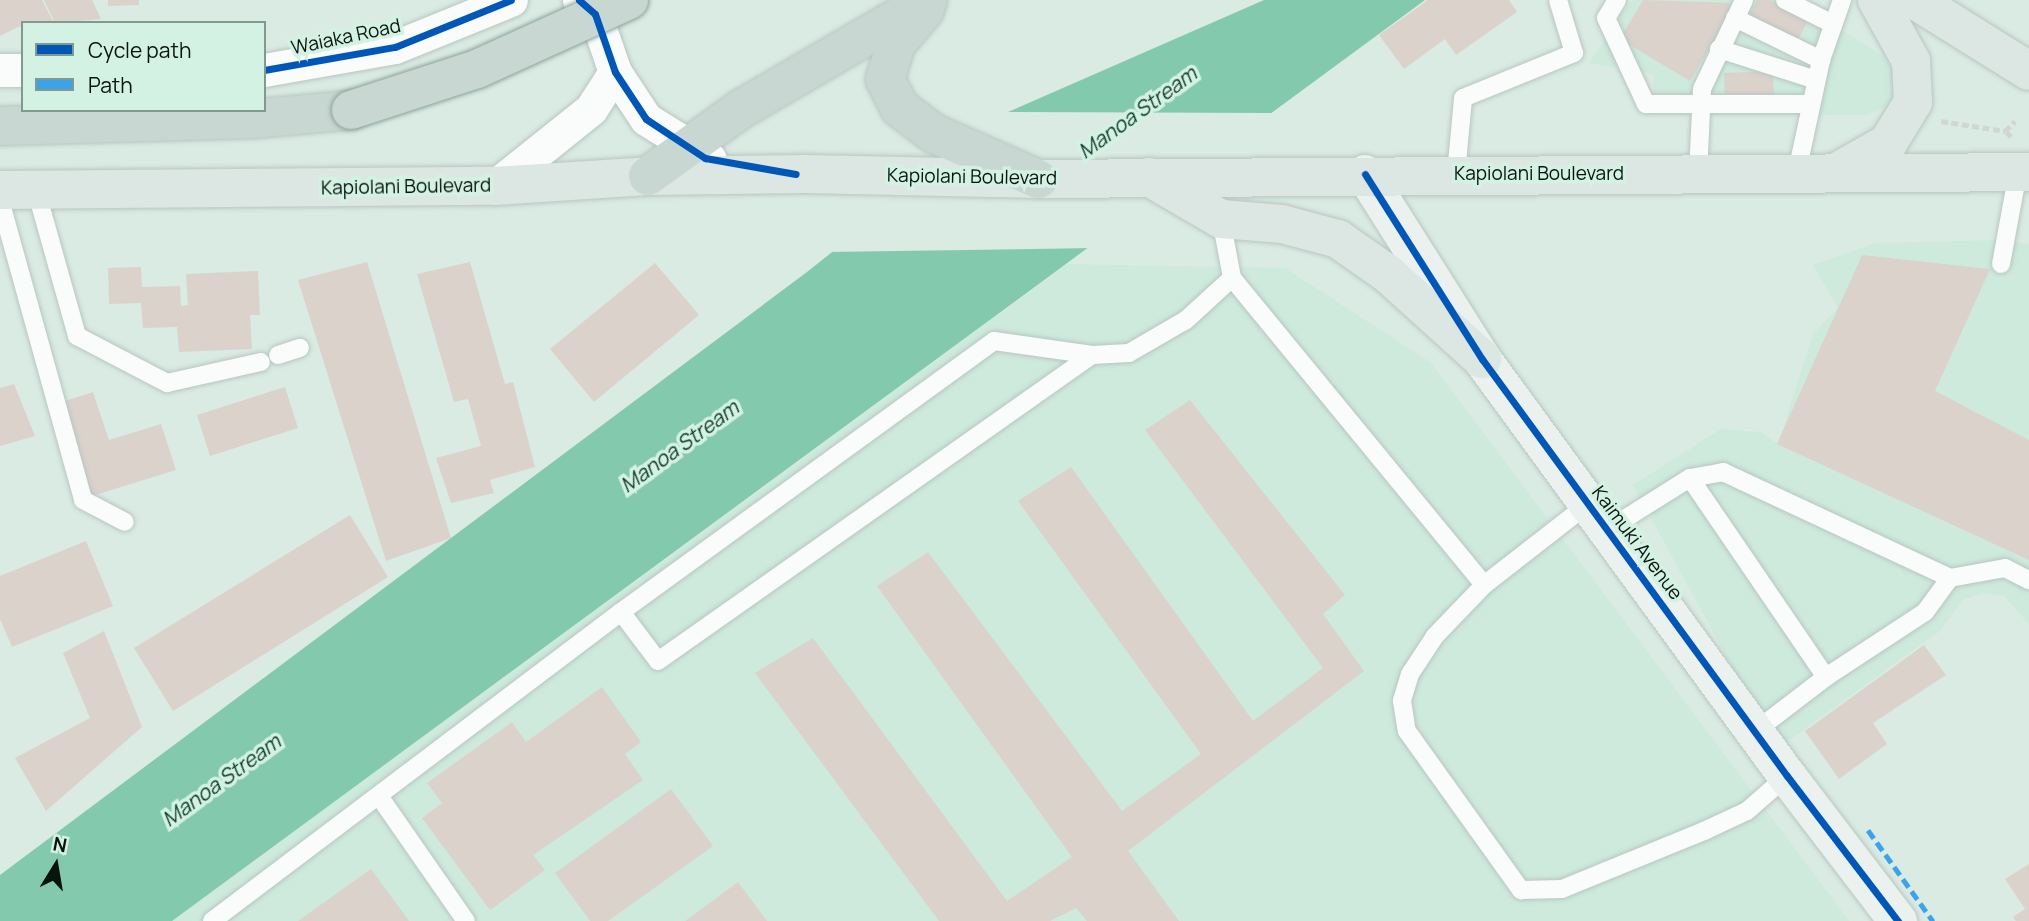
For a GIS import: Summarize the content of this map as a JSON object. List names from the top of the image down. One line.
{"streets":{"main road":["Kapiolani Boulevard"],"street":["Waiaka Road","Kaimuki Avenue"]},"crossings":[["Kapiolani Boulevard","Kaimuki Avenue"]],"water":["Manoa Stream"],"legend":["Cycle path","Path"],"north":"top"}
